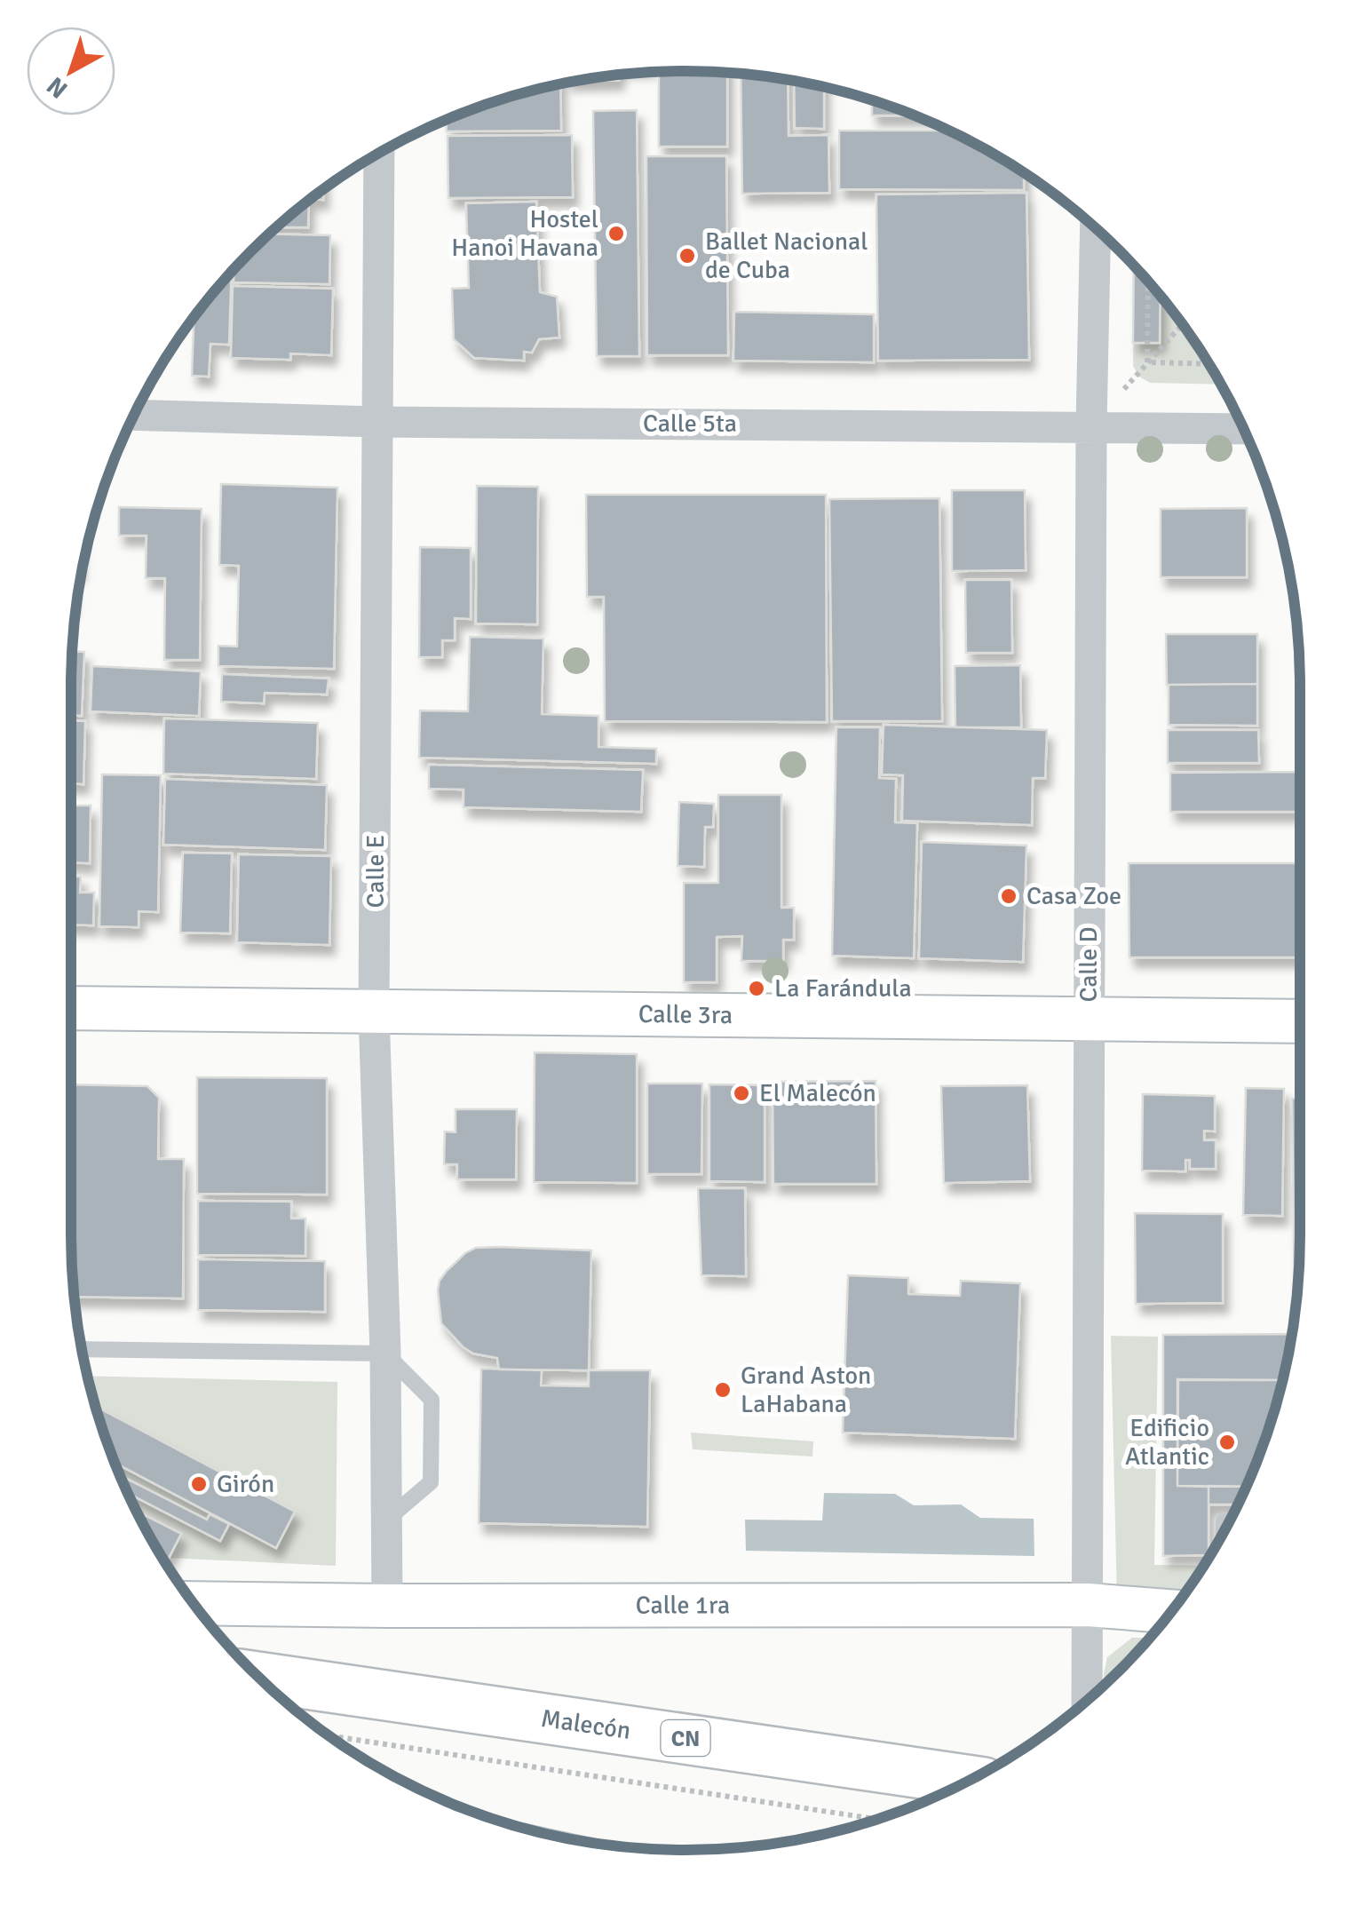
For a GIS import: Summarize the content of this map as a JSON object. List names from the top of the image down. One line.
{"streets":{"highway":["Malecón","CN"],"street":["Calle 5ta","Calle E","Calle D","Calle 3ra","Calle 1ra"]},"crossings":[["Calle 5ta","Calle E"],["Calle 5ta","Calle D"],["Calle E","Calle 3ra"],["Calle E","Calle 1ra"],["Calle D","Calle 3ra"],["Calle D","Calle 1ra"]],"places":["Hostel Hanoi Havana","Ballet Nacional de Cuba","Casa Zoe","La Farándula","El Malecón","Grand Aston LaHabana","Edificio Atlantic","Girón"],"north":"bottom left"}
